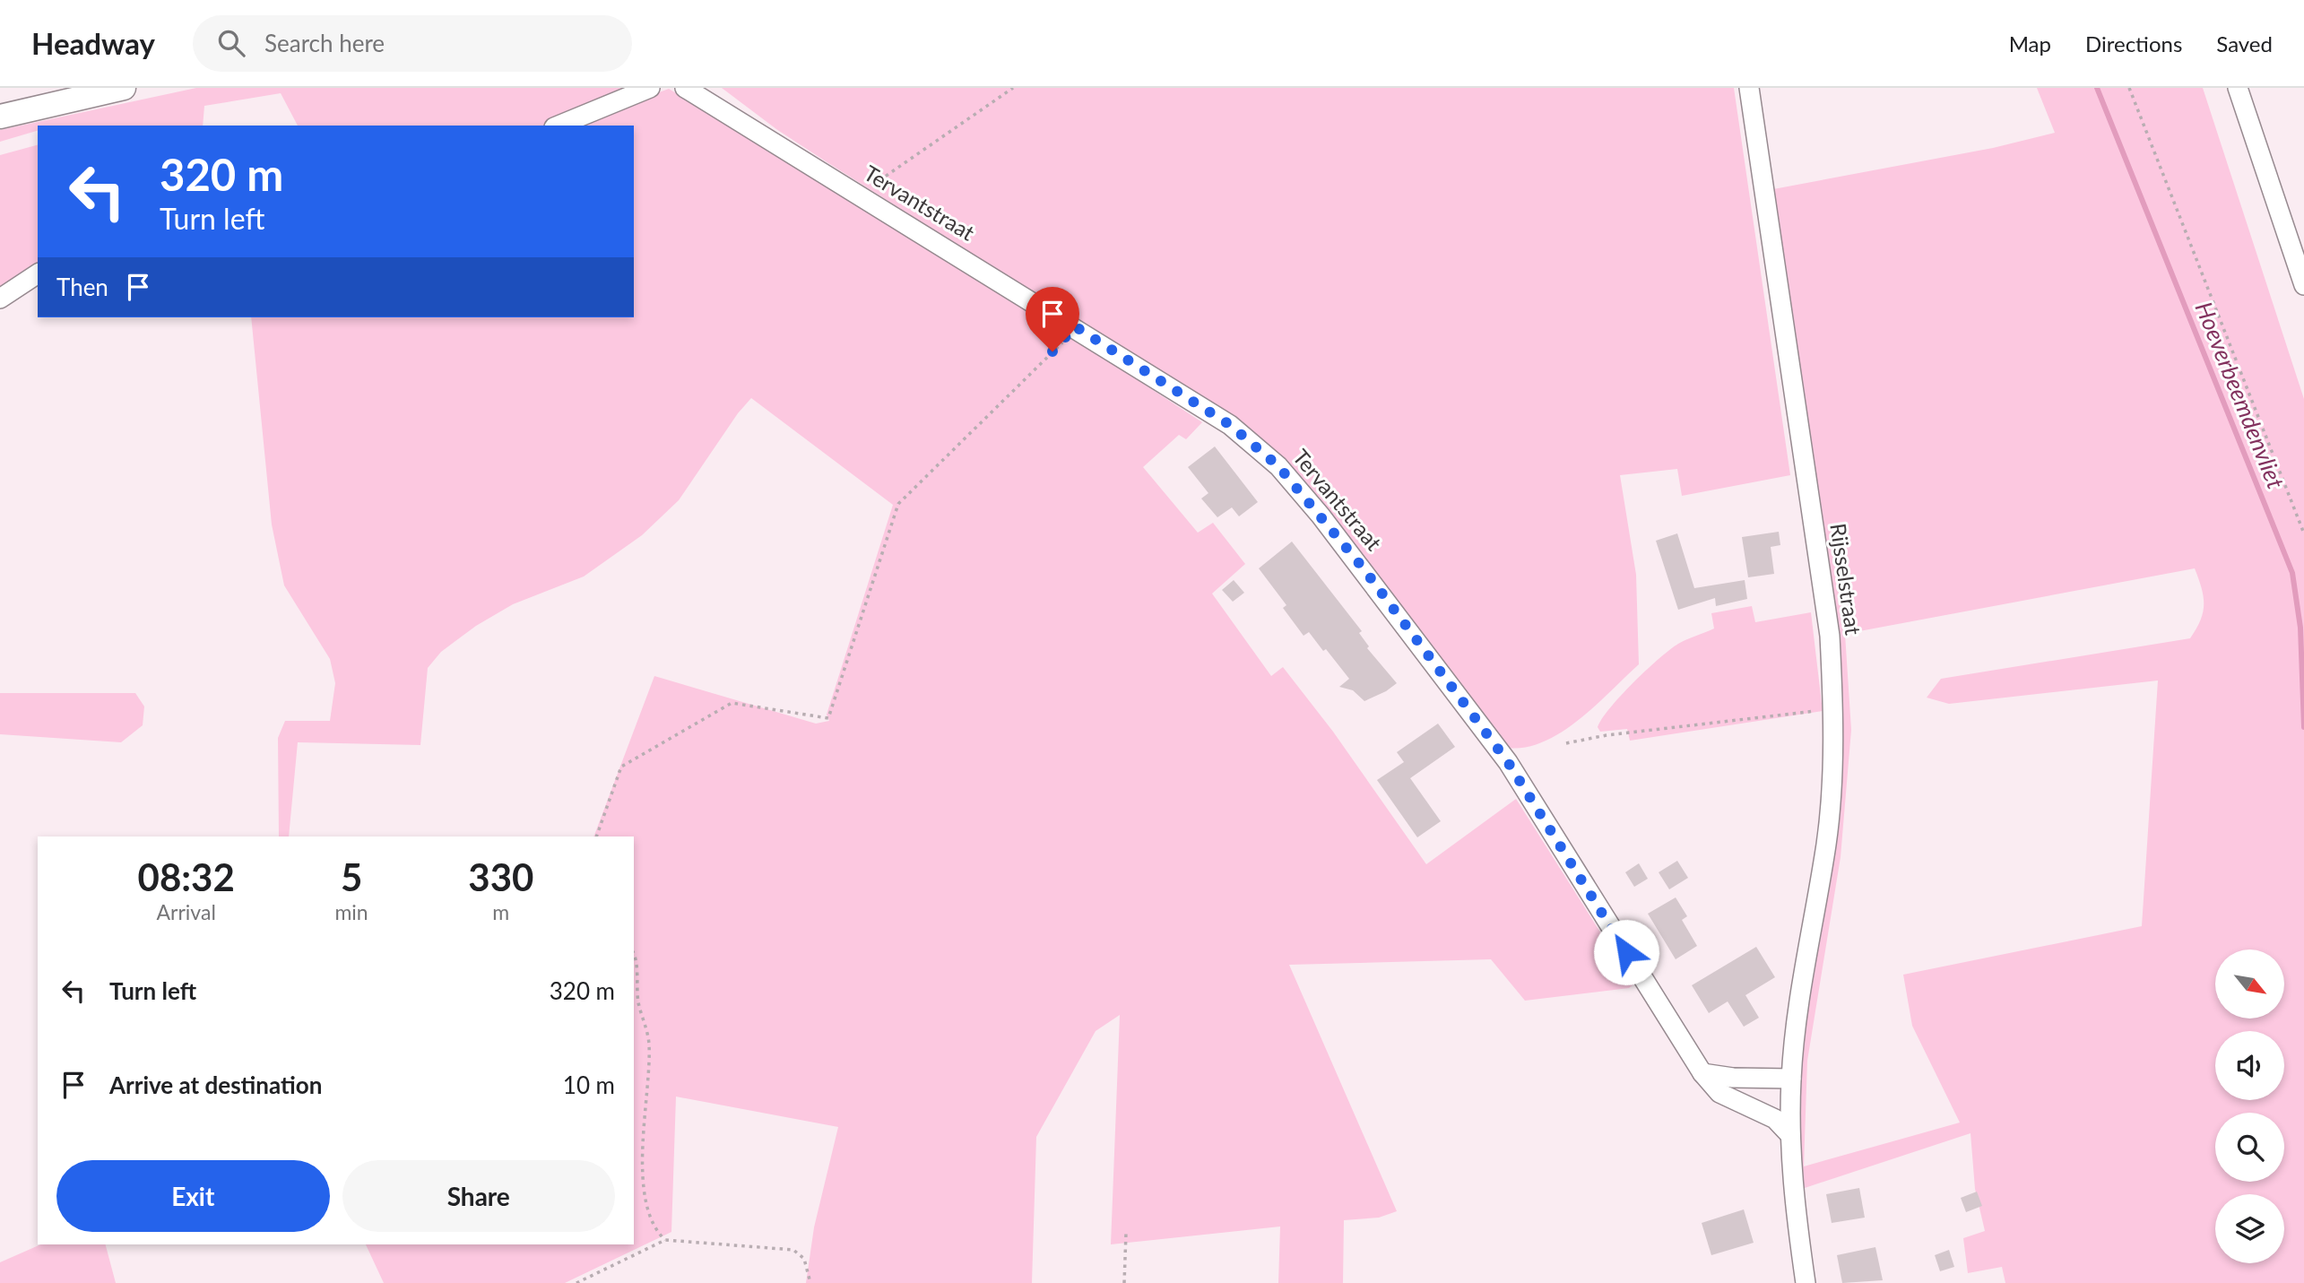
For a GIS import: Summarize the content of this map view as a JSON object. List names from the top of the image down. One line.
{"streets":{"street":["Tervantstraat","Rijsselstraat"]},"water":["Hoeverbeemdenvliet"],"north":"bottom right","page":{"header":"Headway","search":"Search here","nav":["Map","Directions","Saved"],"turn":["320 m","Turn left"],"then":"Then","eta":["08:32","Arrival","5","min","330","m"],"list":[{"name":"Turn left","value":"320 m"},{"name":"Arrive at destination","value":"10 m"}],"buttons":["Exit","Share"]}}
